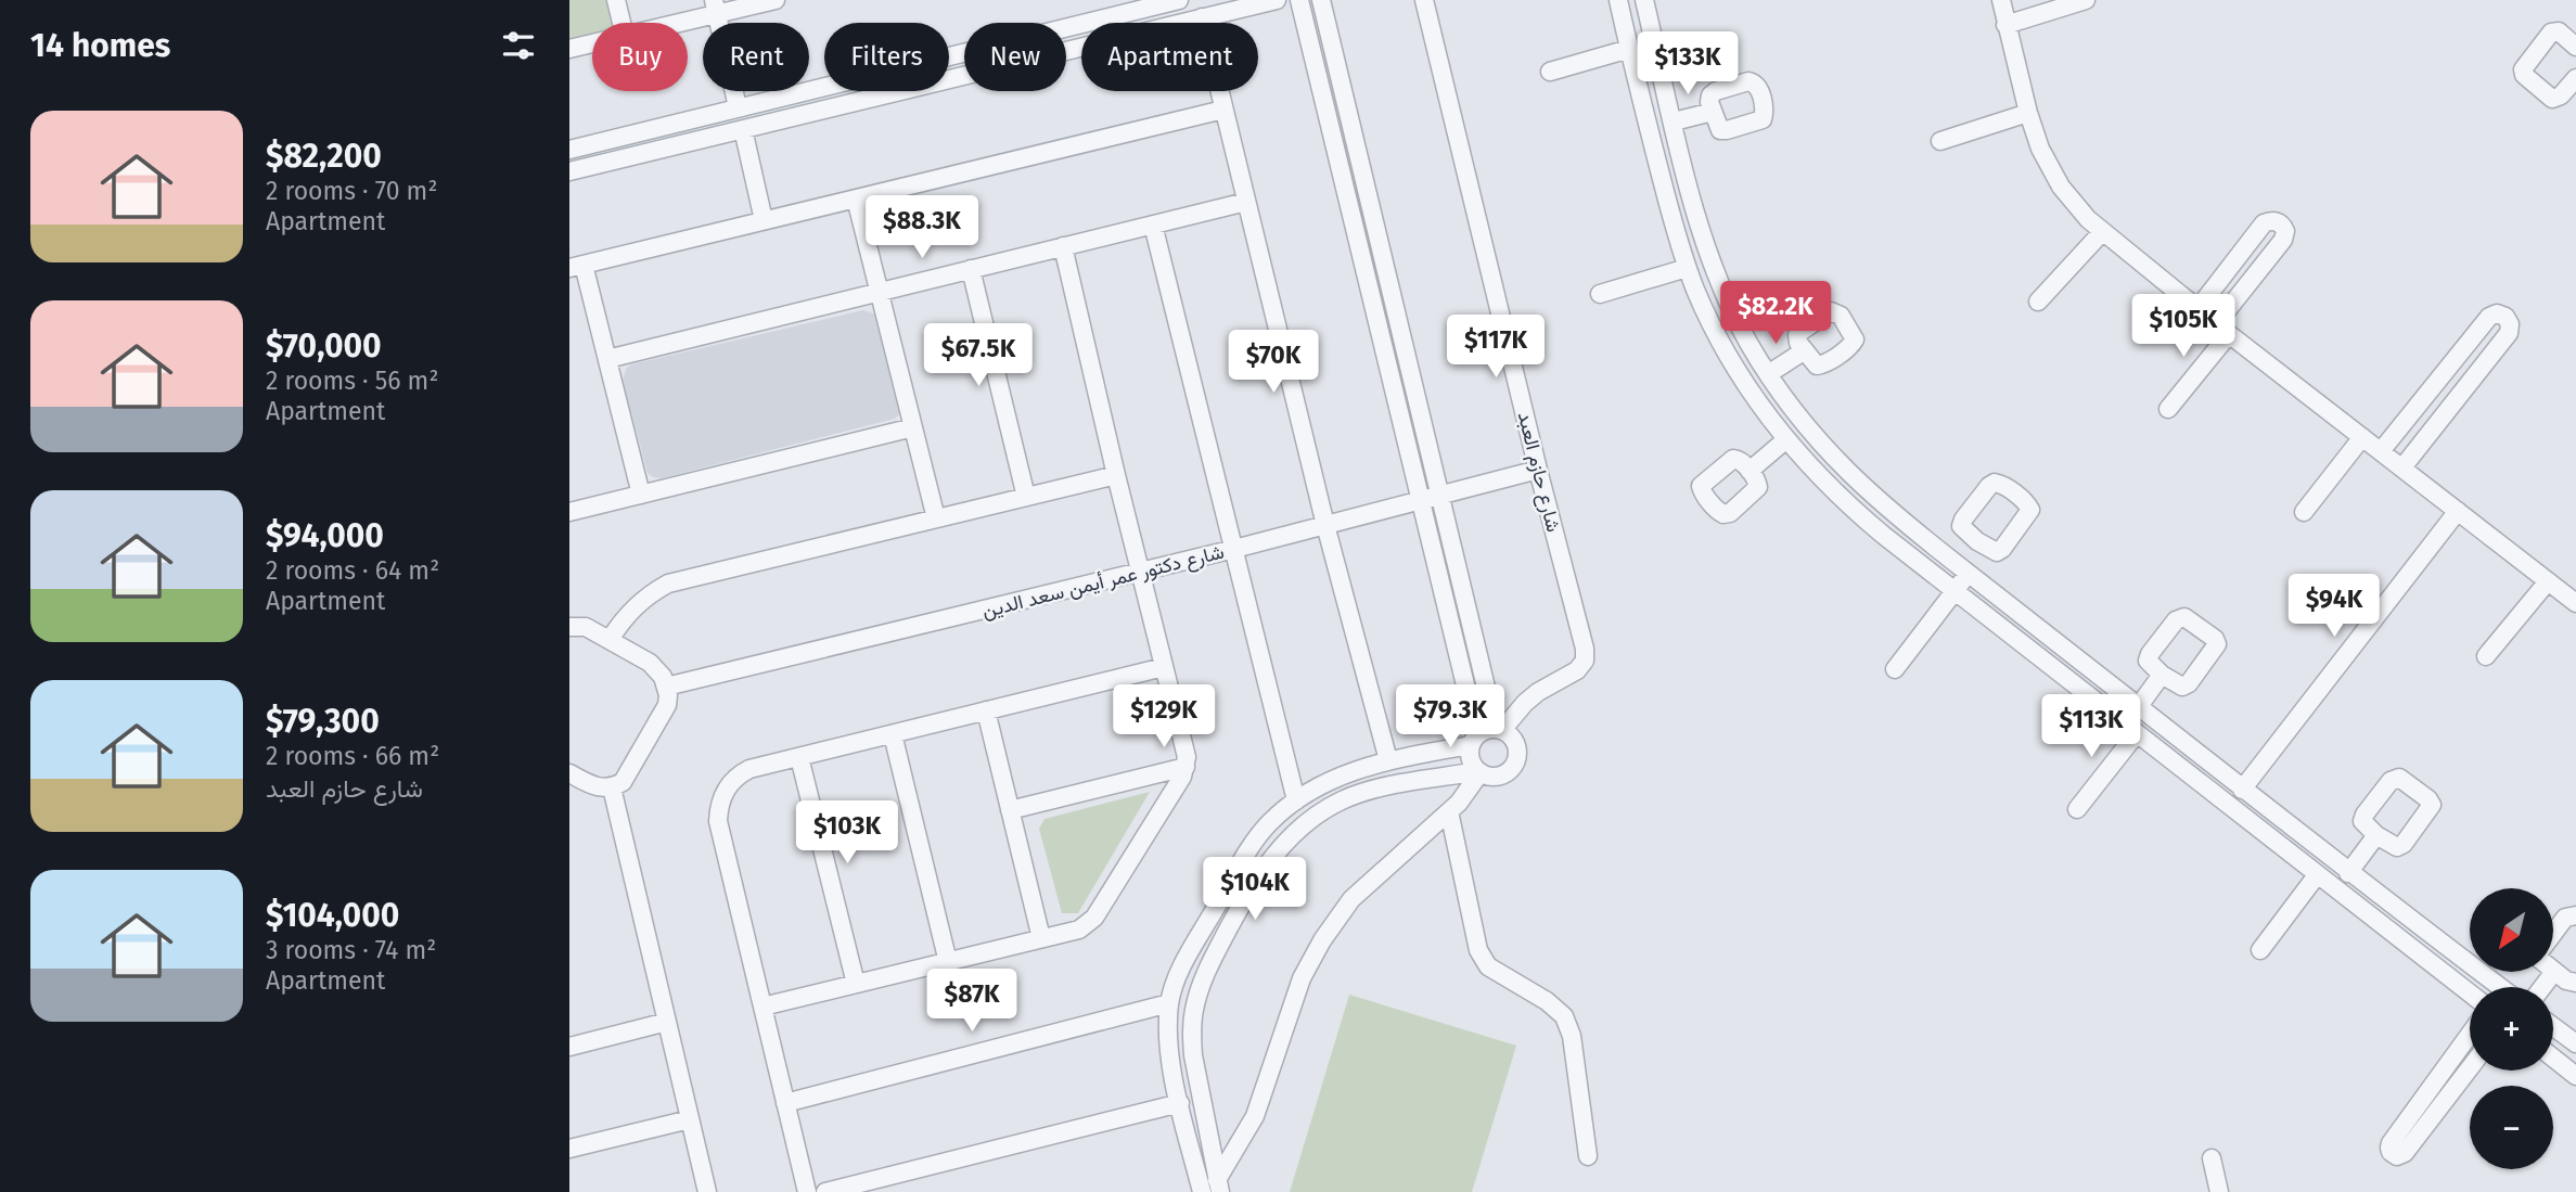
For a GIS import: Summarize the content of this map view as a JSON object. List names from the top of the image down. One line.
{"streets":{"street":["شارع حازم العبد","شارع دكتور عمر أيمن سعد الدين"]},"crossings":[["شارع حازم العبد","شارع دكتور عمر أيمن سعد الدين"]],"north":"bottom left","page":{"heading":"14 homes","chip":["Buy","Rent","Filters","New","Apartment"],"price":["$133K","$88.3K","$82.2K","$105K","$117K","$67.5K","$70K","$94K","$129K","$79.3K","$113K","$103K","$104K","$87K"],"list":[{"name":"$82,200","note":"2 rooms · 70 m² · Apartment"},{"name":"$70,000","note":"2 rooms · 56 m² · Apartment"},{"name":"$94,000","note":"2 rooms · 64 m² · Apartment"},{"name":"$79,300","note":"2 rooms · 66 m² · شارع حازم العبد"},{"name":"$104,000","note":"3 rooms · 74 m² · Apartment"}],"map_buttons":["+","−"]}}
